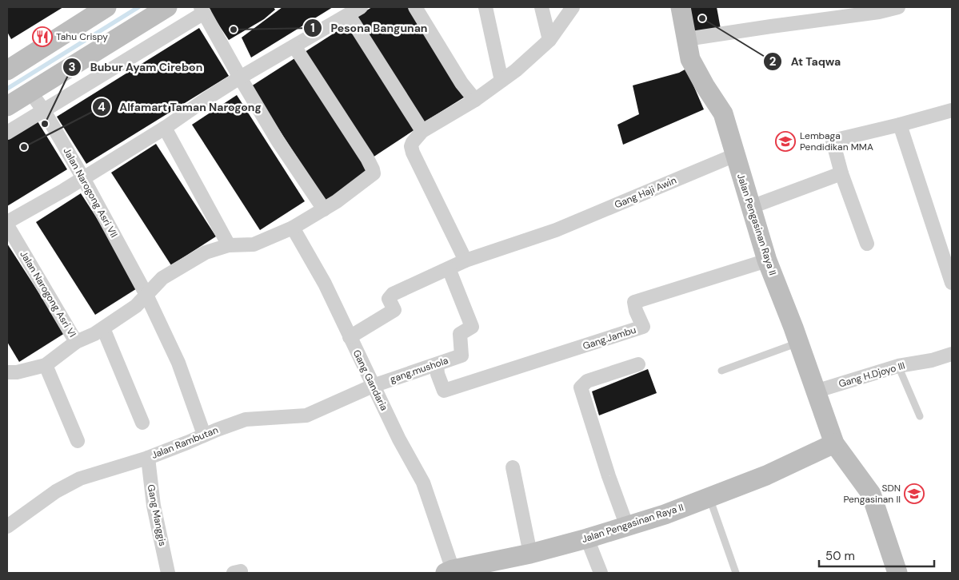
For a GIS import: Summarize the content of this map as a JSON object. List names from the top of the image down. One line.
{"streets":{"street":["Jalan Narogong Asri VII","Gang Haji Awin","Jalan Pengasinan Raya II","Jalan Narogong Asri VI","Gang.Jambu","gang.mushola","Gang H.Djoyo III","Gang Gandaria","Jalan Rambutan","Gang Manggis"]},"crossings":[["Jalan Narogong Asri VII","Jalan Rambutan"],["Gang Haji Awin","Jalan Pengasinan Raya II"],["Gang Haji Awin","gang.mushola"],["Gang Haji Awin","Gang Gandaria"],["Jalan Pengasinan Raya II","Gang.Jambu"],["Jalan Pengasinan Raya II","Gang H.Djoyo III"],["Jalan Pengasinan Raya II","Gang Gandaria"],["Gang.Jambu","gang.mushola"],["gang.mushola","Gang Gandaria"],["gang.mushola","Jalan Rambutan"],["Gang Gandaria","Jalan Rambutan"],["Jalan Rambutan","Gang Manggis"]],"places":{"other":["At Taqwa","Pesona Bangunan","Bubur Ayam Cirebon","Alfamart Taman Narogong"],"restaurant":["Tahu Crispy"],"school or university":["Lembaga Pendidikan MMA","SDN Pengasinan II"]},"scale_bar":"50 m"}
